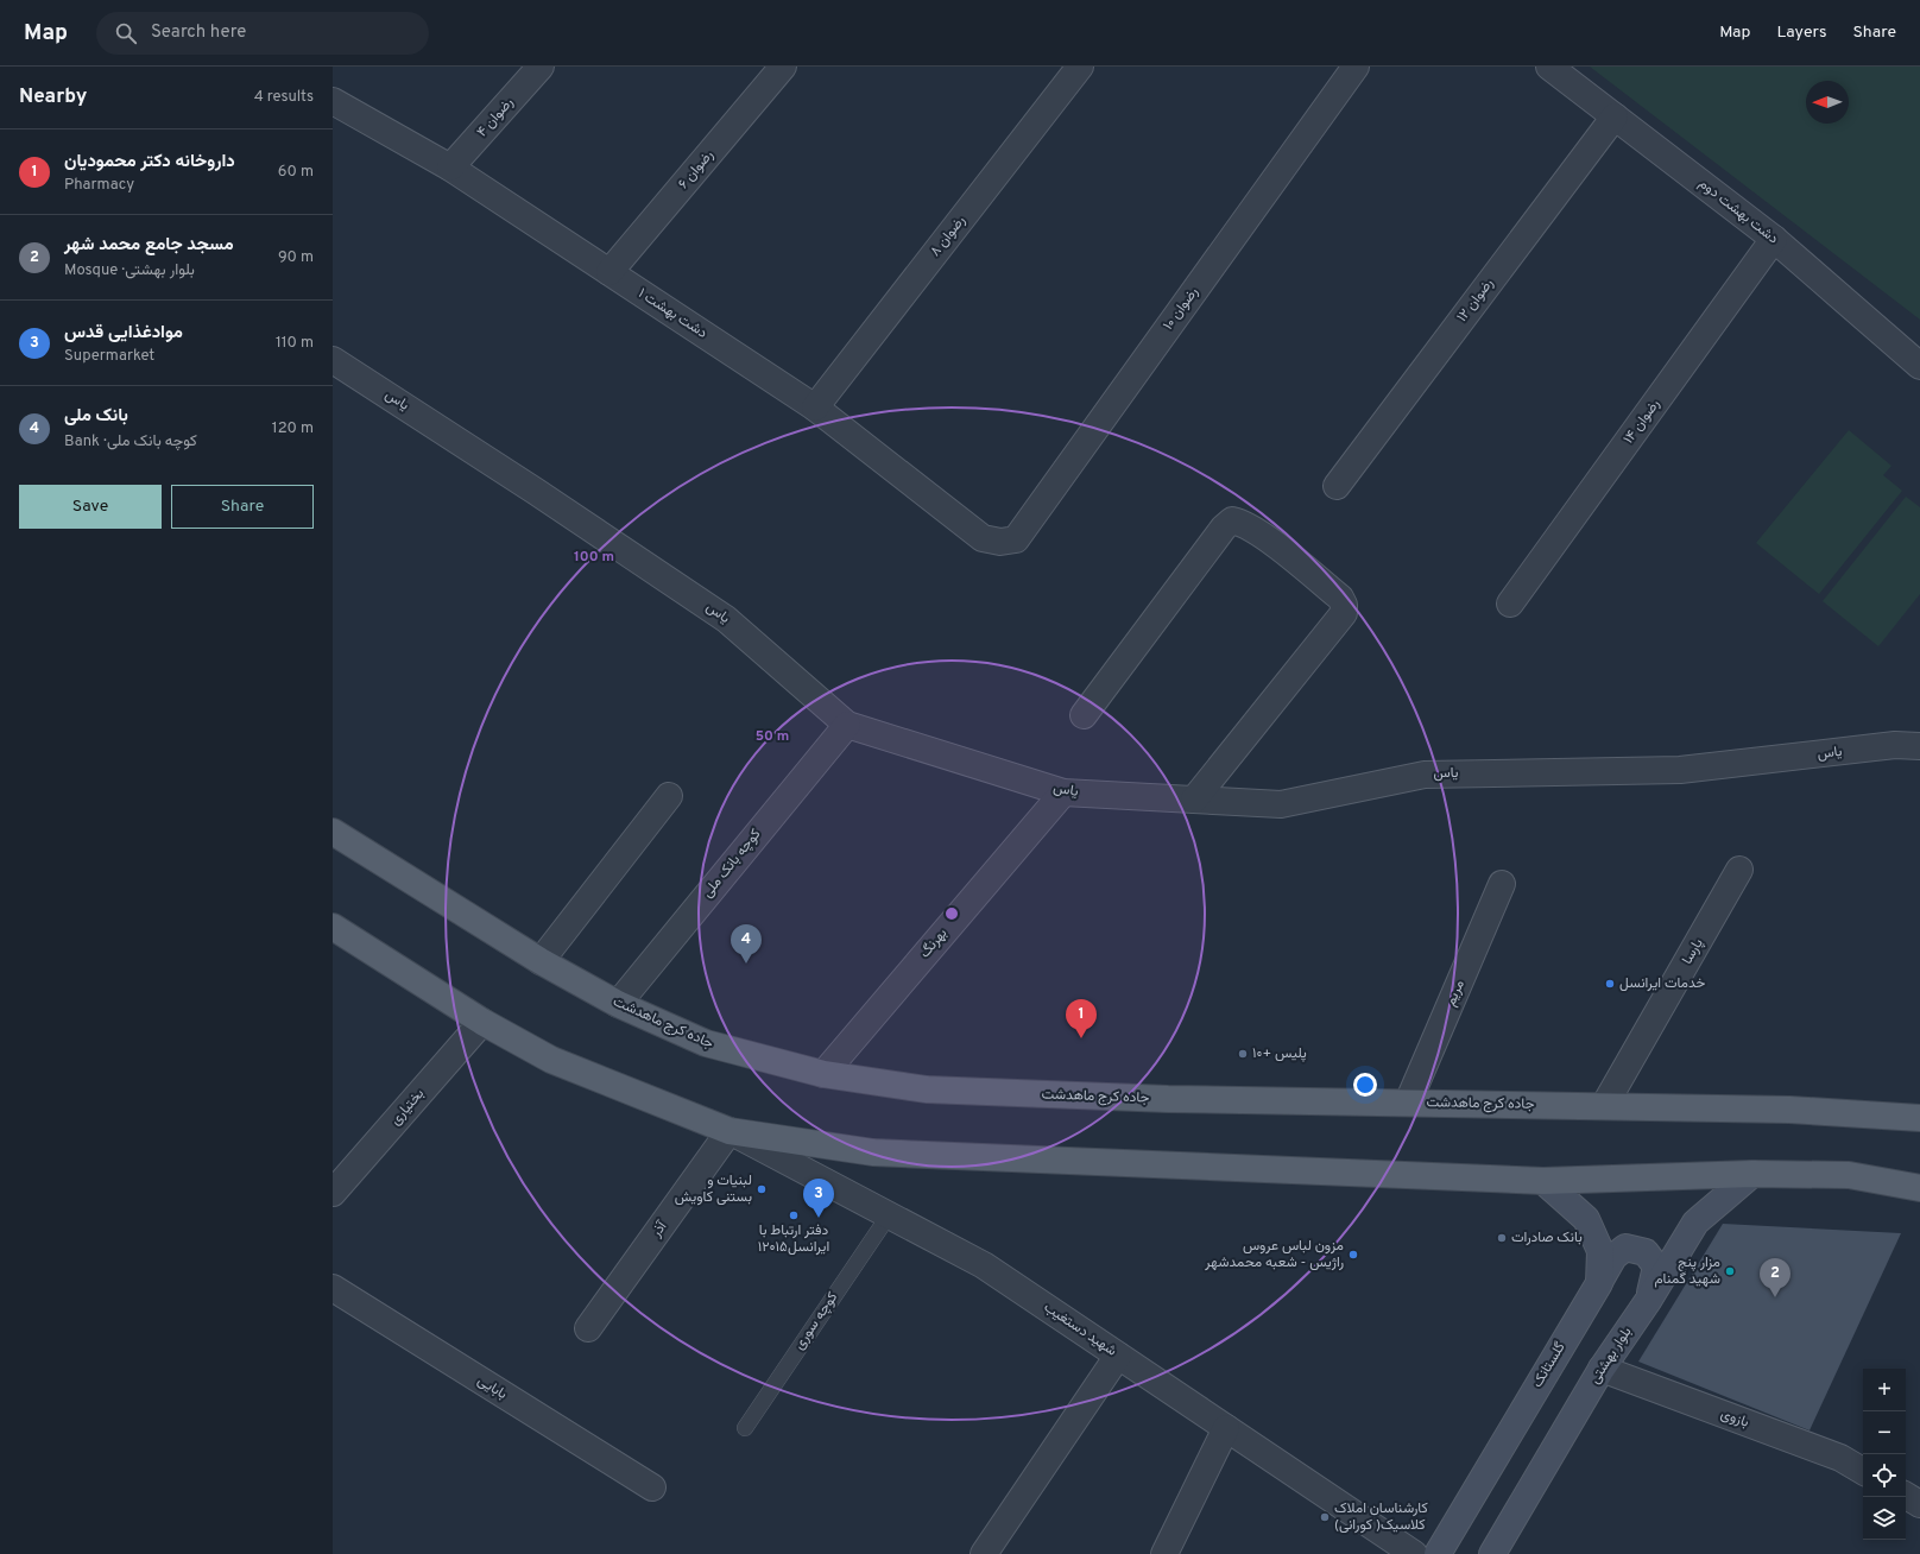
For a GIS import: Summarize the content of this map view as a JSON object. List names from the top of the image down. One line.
{"streets":{"main road":["جاده کرج ماهدشت"],"street":["رضوان ۴","رضوان ۶","دشت بهشت دوم","رضوان ۸","رضوان ۱۲","رضوان ۱۰","دشت بهشت ۱","یاس","رضوان ۱۴","کوچه بانک ملی","بهرنگ","پارسا","مریم","بختیاری","آذر","شهید دستغیب","بلوار بهشتی","گلستانک","بابایی","بازوی"],"lane":["کوچه سوری"]},"crossings":[["رضوان ۴","دشت بهشت ۱"],["رضوان ۶","دشت بهشت ۱"],["دشت بهشت دوم","رضوان ۱۲"],["دشت بهشت دوم","رضوان ۱۴"],["رضوان ۸","دشت بهشت ۱"],["رضوان ۱۰","دشت بهشت ۱"],["یاس","کوچه بانک ملی"],["یاس","بهرنگ"],["کوچه بانک ملی","جاده کرج ماهدشت"],["بهرنگ","جاده کرج ماهدشت"],["پارسا","جاده کرج ماهدشت"],["مریم","جاده کرج ماهدشت"],["آذر","شهید دستغیب"],["کوچه سوری","شهید دستغیب"],["بلوار بهشتی","بازوی"]],"places":["خدمات ایرانسل","پلیس +۱۰","لبنیات و بستنی کاویش","دفتر ارتباط با ایرانسل۱۲۰۱۵","بانک صادرات","مزون لباس عروس راژیس - شعبه محمدشهر","مزار پنج شهید گمنام","کارشناسان املاک کلاسیک( کورانی)"],"north":"left","page":{"header":"Map","search":"Search here","nav":["Map","Layers","Share"],"heading":["Nearby","4 results"],"list":[{"mark":"1","name":"داروخانه دکتر محمودیان","note":"Pharmacy","value":"60 m"},{"mark":"2","name":"مسجد جامع محمد شهر","note":"Mosque · بلوار بهشتی","value":"90 m"},{"mark":"3","name":"موادغذایی قدس","note":"Supermarket","value":"110 m"},{"mark":"4","name":"بانک ملی","note":"Bank · کوچه بانک ملی","value":"120 m"}],"buttons":["Save","Share"],"pins":["4","1","3","2"],"map_buttons":["+","−"]},"rings":["100 m","50 m"]}
